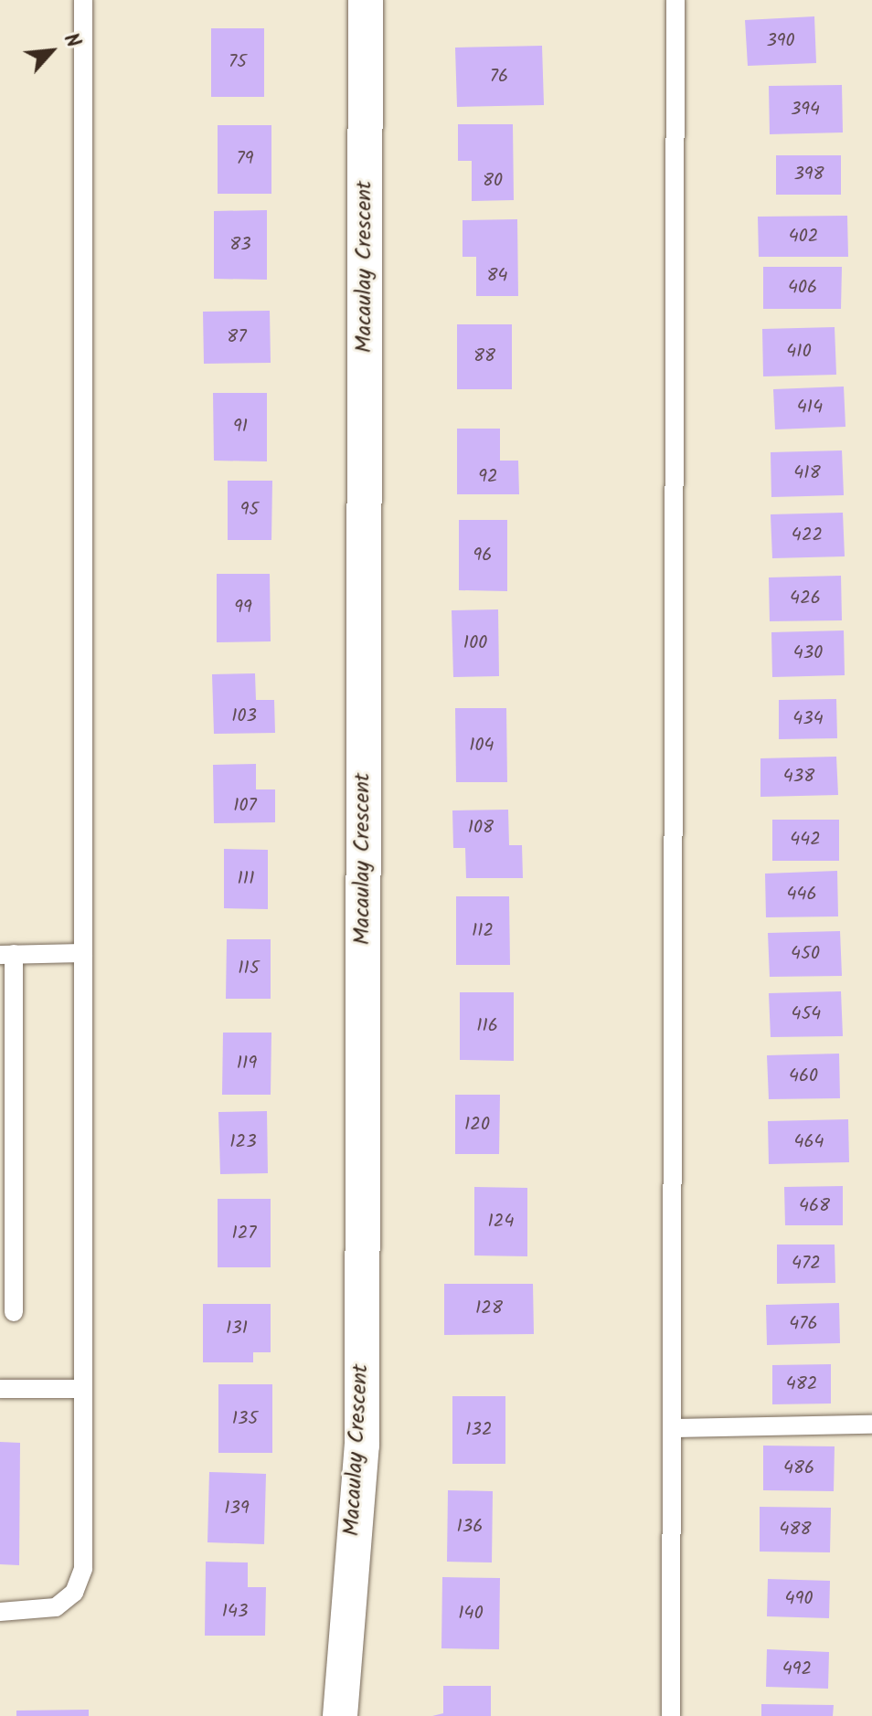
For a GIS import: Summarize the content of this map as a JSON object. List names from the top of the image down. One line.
{"streets":{"street":["Macaulay Crescent"]},"house_numbers":["390","75","76","394","79","398","80","402","83","84","406","87","410","88","414","91","418","92","95","422","96","426","99","100","430","103","434","104","438","107","108","442","111","446","112","450","115","454","116","119","460","120","123","464","468","124","127","472","128","476","131","482","135","132","486","139","136","488","490","143","140","492"],"north":"top right"}
